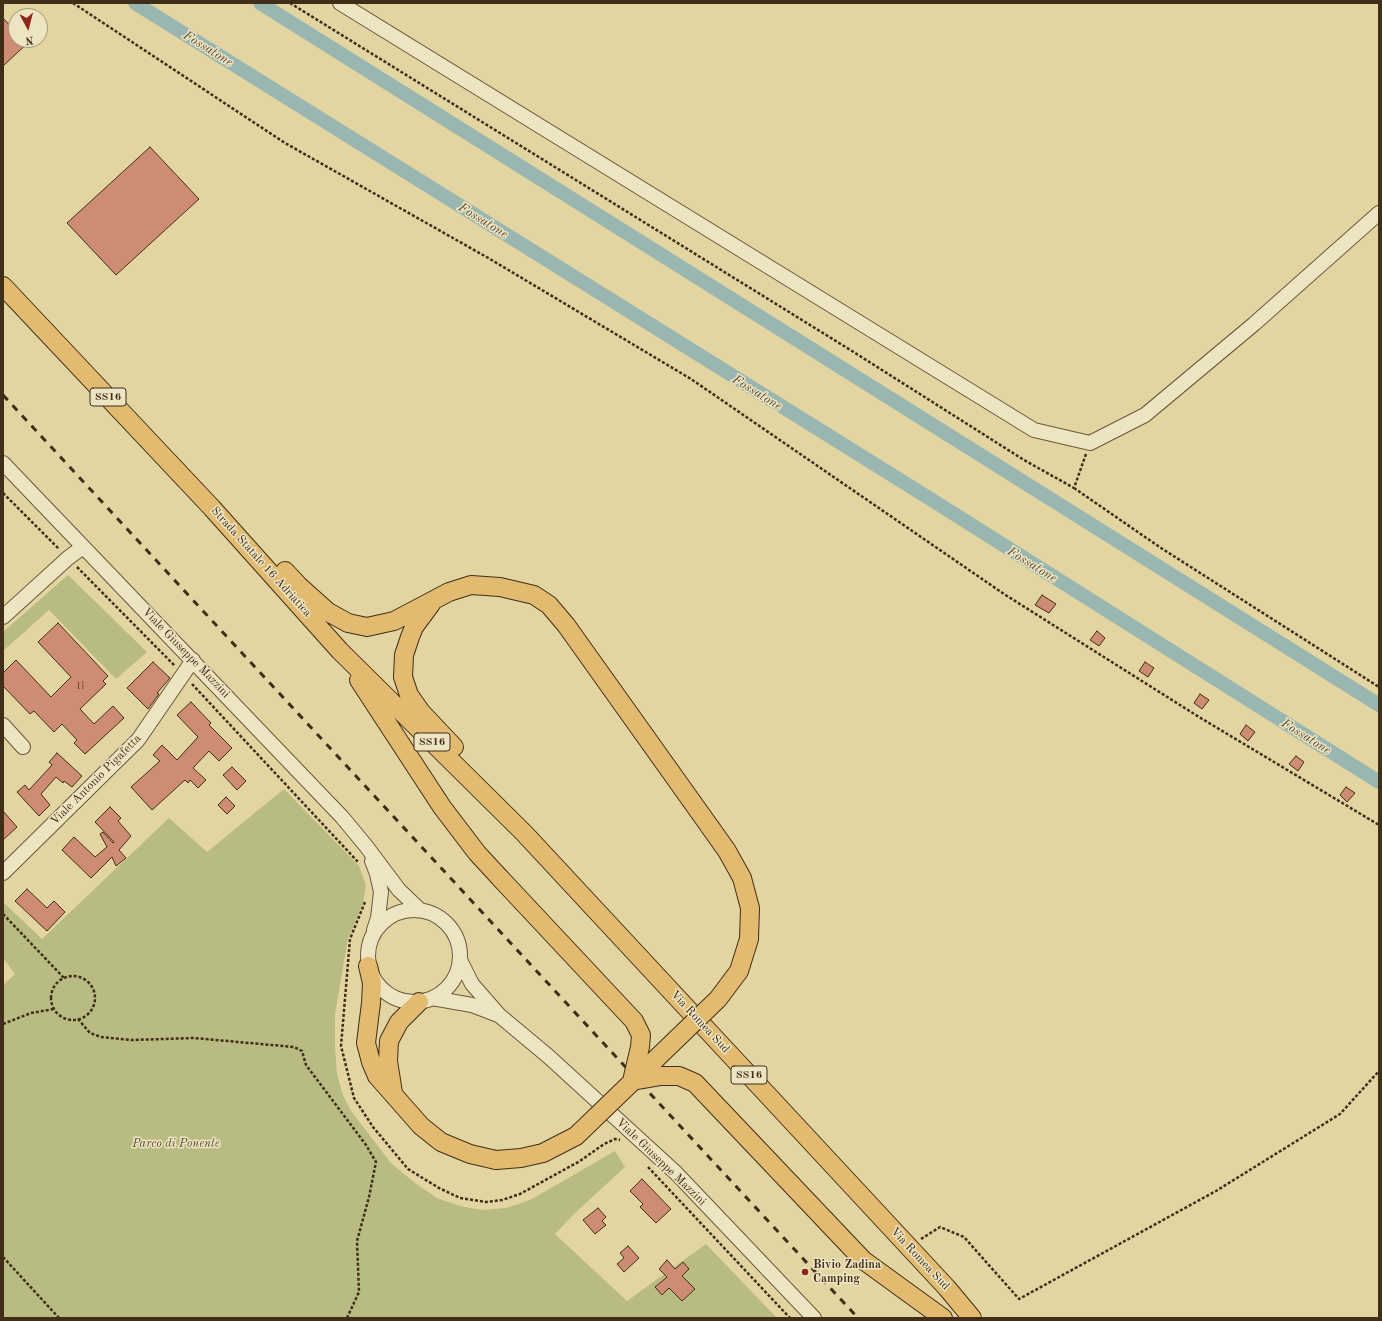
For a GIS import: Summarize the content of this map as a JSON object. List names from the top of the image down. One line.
{"streets":{"main road":["SS16","Strada Statale 16 Adriatica","Via Romea Sud"],"street":["Viale Giuseppe Mazzini","Viale Antonio Pigafetta"]},"crossings":[["Strada Statale 16 Adriatica","Via Romea Sud"],["Viale Giuseppe Mazzini","Viale Antonio Pigafetta"]],"water":["Fossatone"],"parks":["Parco di Ponente"],"places":["Bivio Zadina Camping"],"house_numbers":["1l"],"north":"bottom"}
